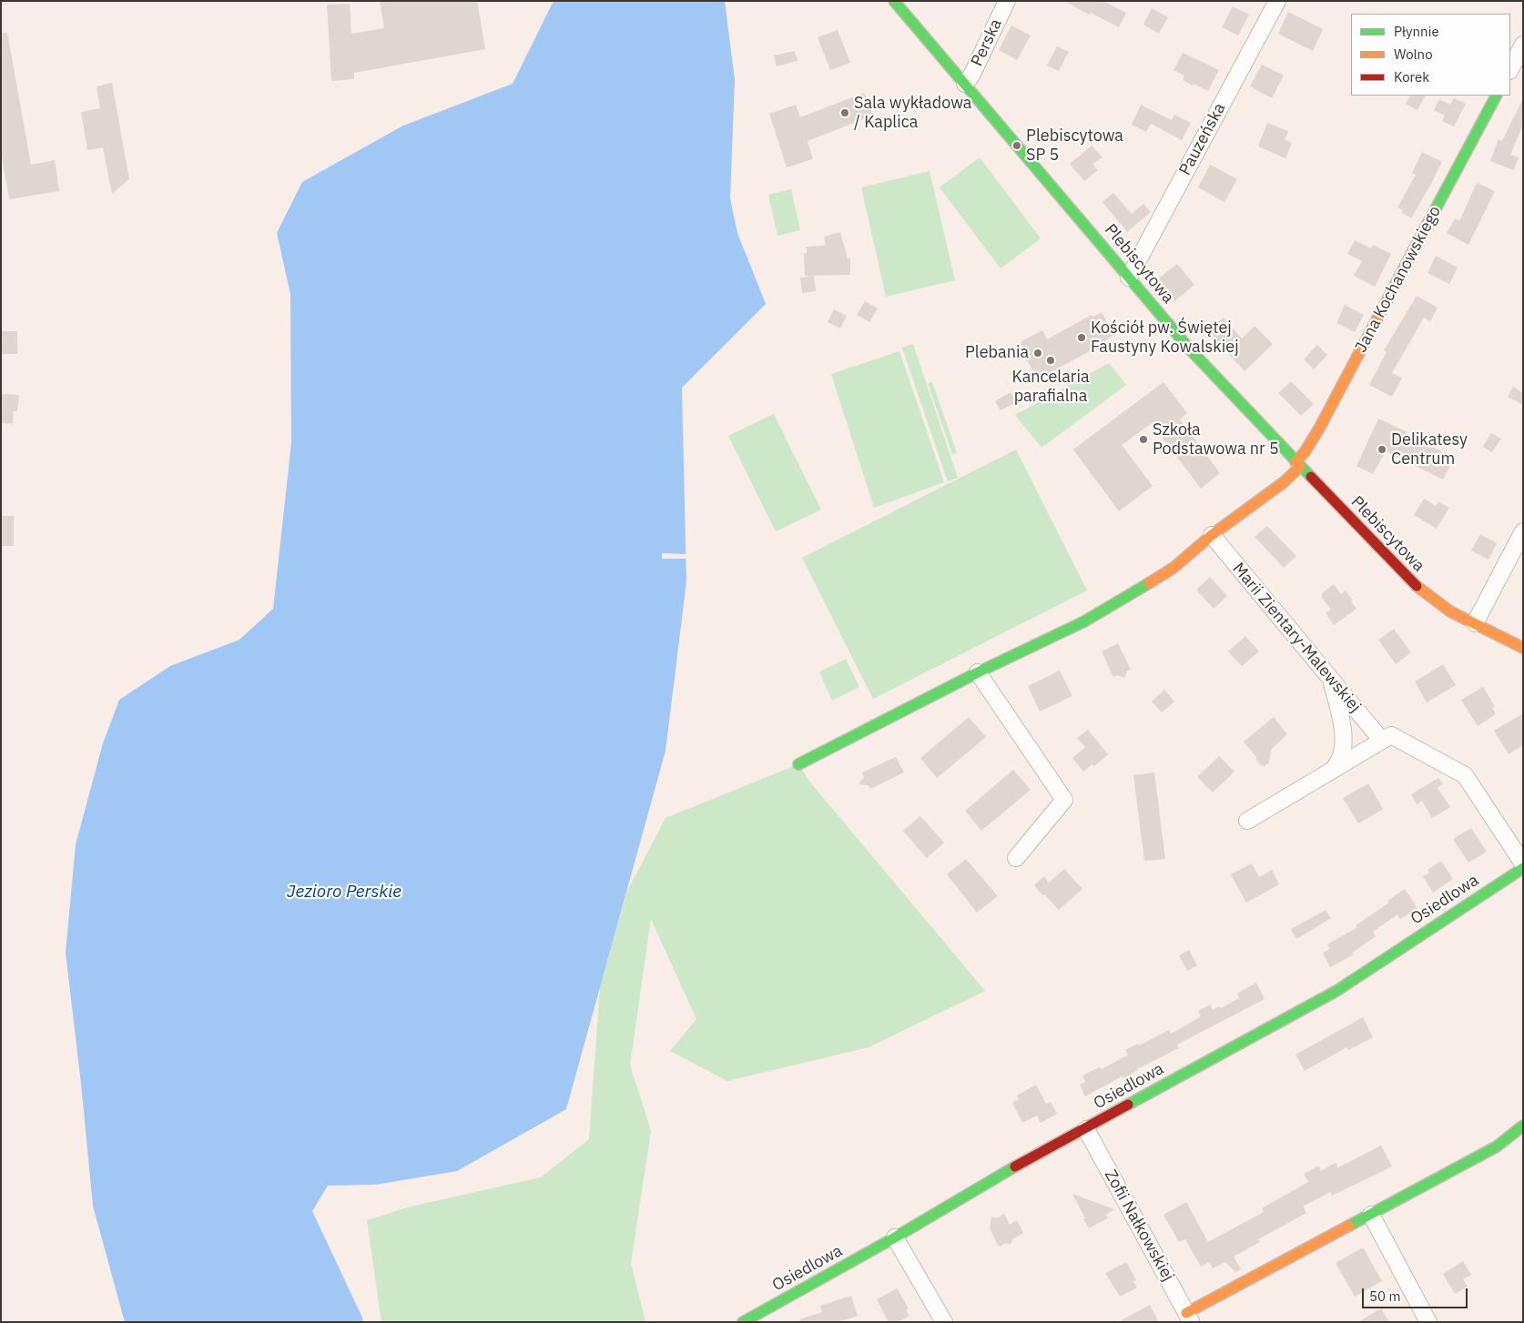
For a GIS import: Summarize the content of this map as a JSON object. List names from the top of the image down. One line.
{"streets":{"street":["Perska","Pauzeńska","Plebiscytowa","Jana Kochanowskiego","Marii Zientary-Malewskiej","Osiedlowa","Zofii Nałkowskiej"]},"crossings":[["Perska","Plebiscytowa"],["Pauzeńska","Plebiscytowa"],["Plebiscytowa","Jana Kochanowskiego"],["Osiedlowa","Zofii Nałkowskiej"]],"water":["Jezioro Perskie"],"places":["Sala wykładowa / Kaplica","Plebiscytowa SP 5","Kościół pw. Świętej Faustyny Kowalskiej","Plebania","Kancelaria parafialna","Szkoła Podstawowa nr 5","Delikatesy Centrum"],"legend":["Płynnie","Wolno","Korek"],"scale_bar":"50 m"}
